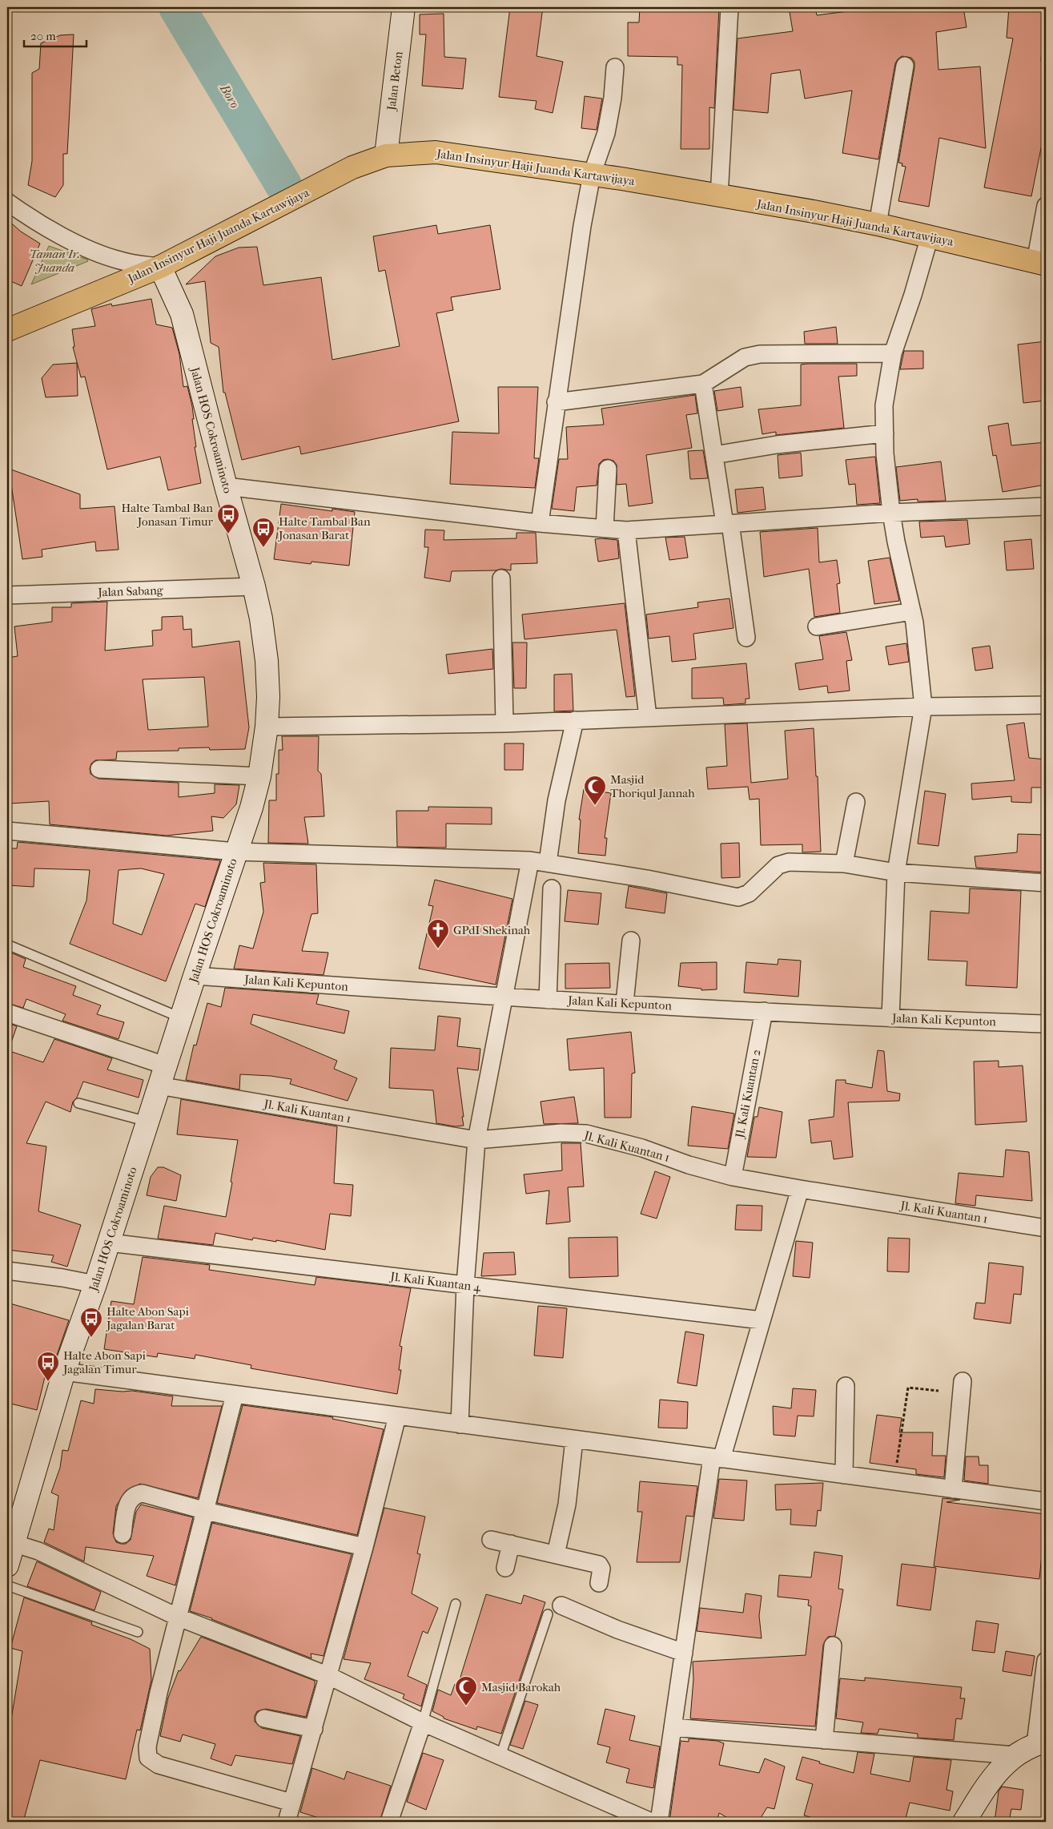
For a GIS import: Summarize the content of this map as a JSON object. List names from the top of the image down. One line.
{"streets":{"main road":["Jalan Beton","Jalan Insinyur Haji Juanda Kartawijaya","Jalan HOS Cokroaminoto"],"street":["Jalan Sabang","Jalan Kali Kepunton","Jl. Kali Kuantan 2","Jl. Kali Kuantan 1","Jl. Kali Kuantan 4"]},"crossings":[["Jalan Beton","Jalan Insinyur Haji Juanda Kartawijaya"],["Jalan Insinyur Haji Juanda Kartawijaya","Jalan HOS Cokroaminoto"],["Jalan HOS Cokroaminoto","Jalan Sabang"],["Jalan HOS Cokroaminoto","Jalan Kali Kepunton"],["Jalan HOS Cokroaminoto","Jl. Kali Kuantan 1"],["Jalan HOS Cokroaminoto","Jl. Kali Kuantan 4"],["Jalan Kali Kepunton","Jl. Kali Kuantan 2"],["Jl. Kali Kuantan 2","Jl. Kali Kuantan 1"]],"water":["Boro"],"parks":["Taman Ir. Juanda"],"places":{"bus stop":["Halte Tambal Ban Jonasan Timur","Halte Tambal Ban Jonasan Barat","Halte Abon Sapi Jagalan Barat","Halte Abon Sapi Jagalan Timur"],"mosque":["Masjid Thoriqul Jannah","Masjid Barokah"],"church":["GPdI Shekinah"]},"scale_bar":"20 m"}
